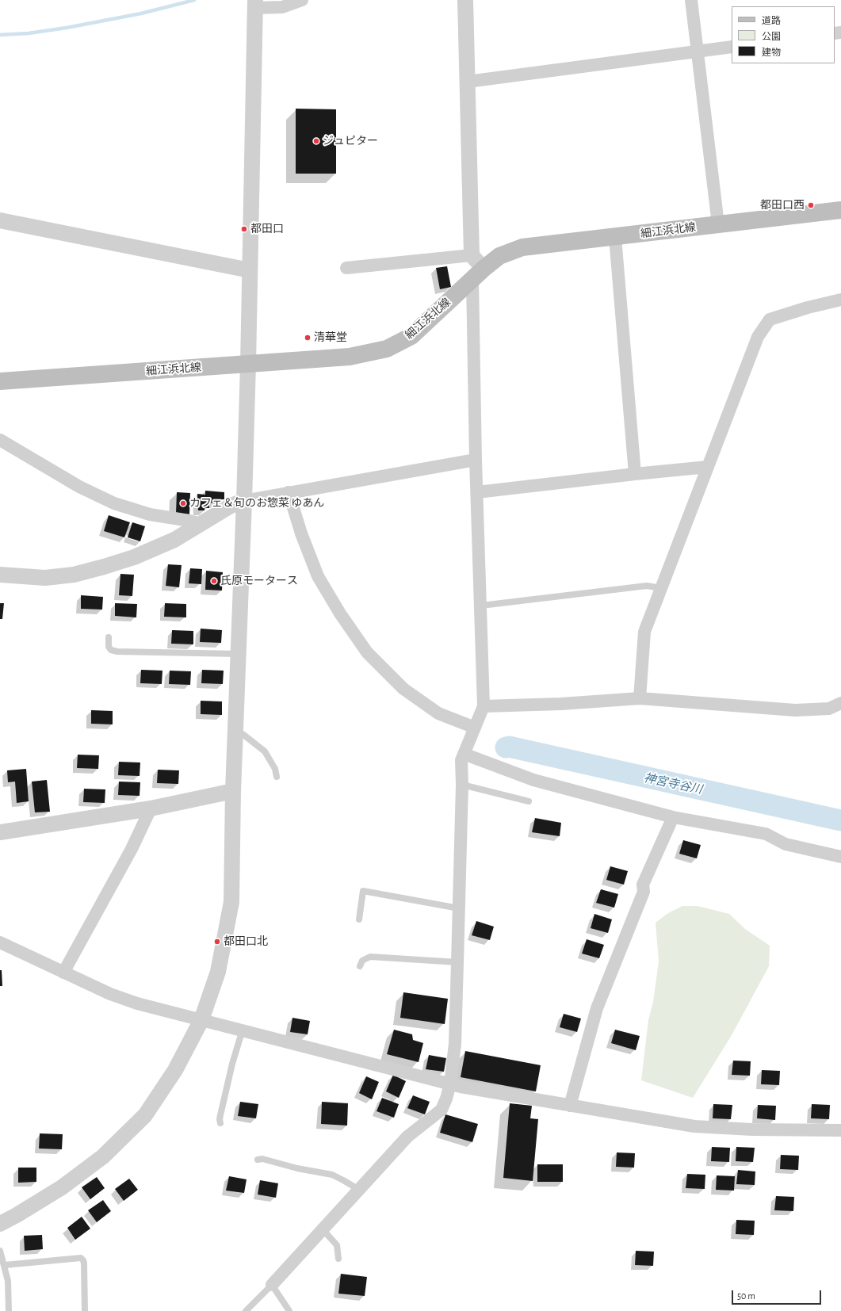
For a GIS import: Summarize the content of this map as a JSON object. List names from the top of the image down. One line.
{"streets":{"main road":["細江浜北線"]},"water":["神宮寺谷川"],"places":["ジュピター","都田口西","都田口","清華堂","カフェ＆旬のお惣菜 ゆあん","氏原モータース","都田口北"],"legend":["道路","公園","建物"],"scale_bar":"50 m"}
